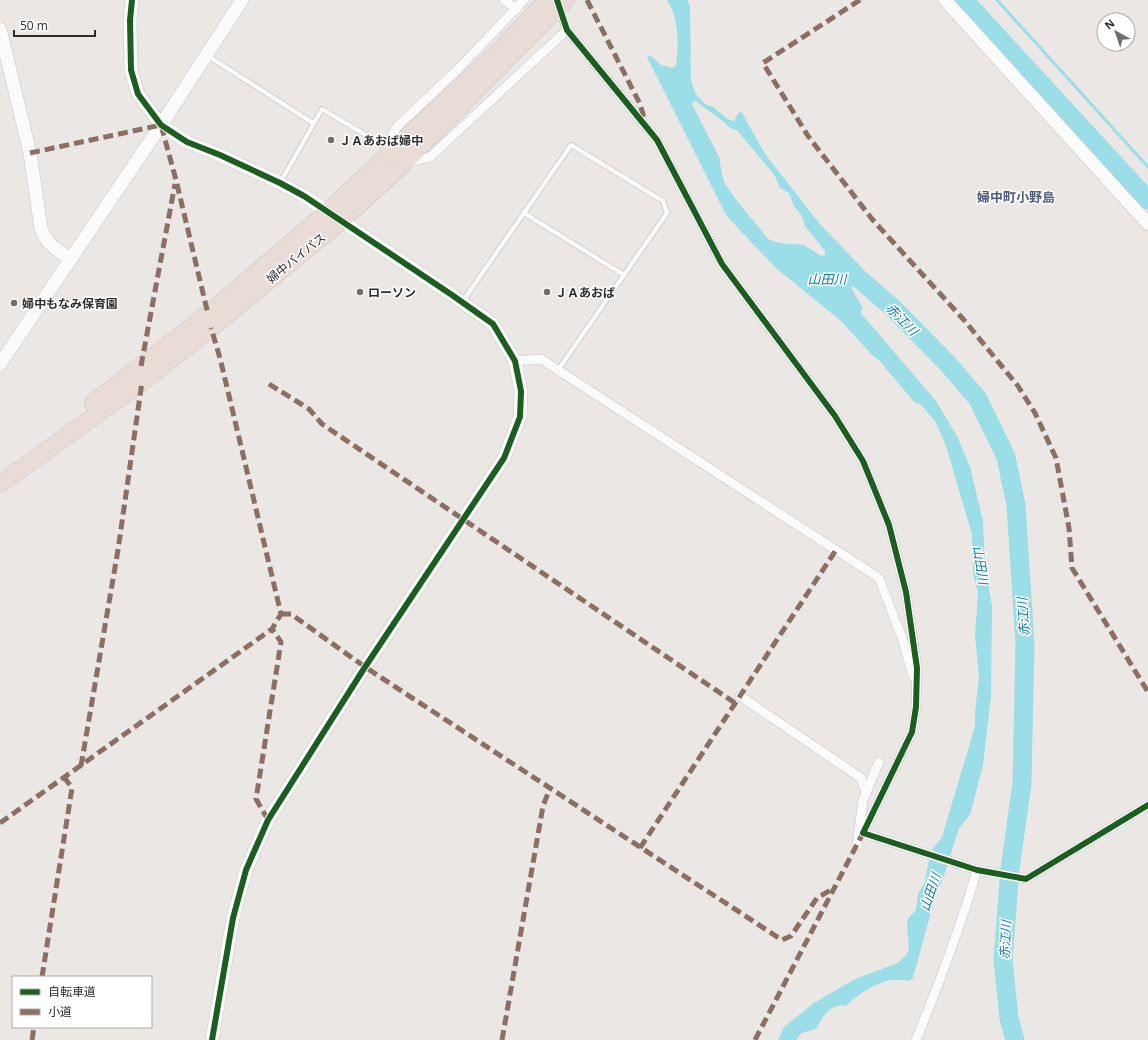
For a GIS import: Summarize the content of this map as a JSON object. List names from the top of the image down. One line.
{"streets":{"highway":["婦中バイパス"]},"districts":["婦中町小野島"],"water":["山田川","赤江川"],"places":["ＪＡあおば婦中","ローソン","ＪＡあおば","婦中もなみ保育園"],"legend":["自転車道","小道"],"scale_bar":"50 m","north":"top left"}
